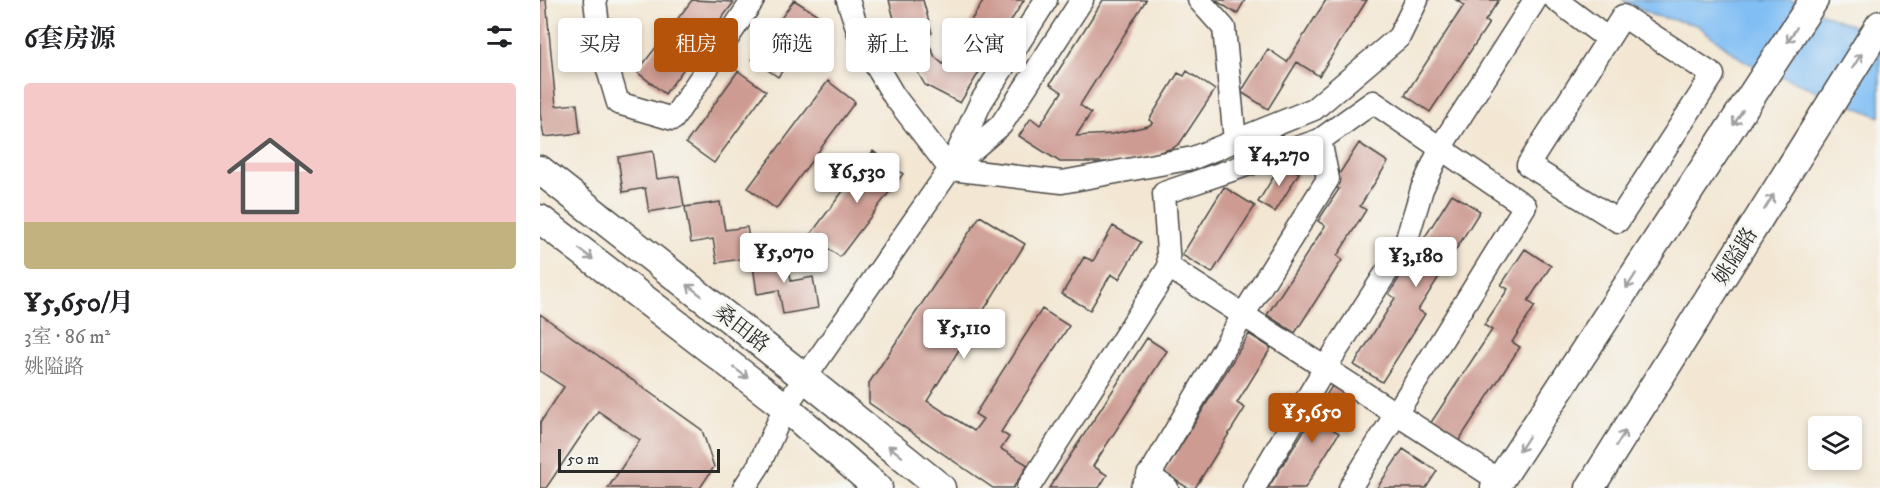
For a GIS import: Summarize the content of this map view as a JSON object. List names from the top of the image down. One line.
{"streets":{"main road":["姚隘路","桑田路"]},"scale_bar":"50 m","page":{"heading":"6套房源","chip":["买房","租房","筛选","新上","公寓"],"list":[{"name":"¥5,650/月","note":"3室 · 86 m² · 姚隘路"}],"price":["¥4,270","¥6,530","¥5,070","¥3,180","¥5,110","¥5,650"],"scale":"50 m"}}
